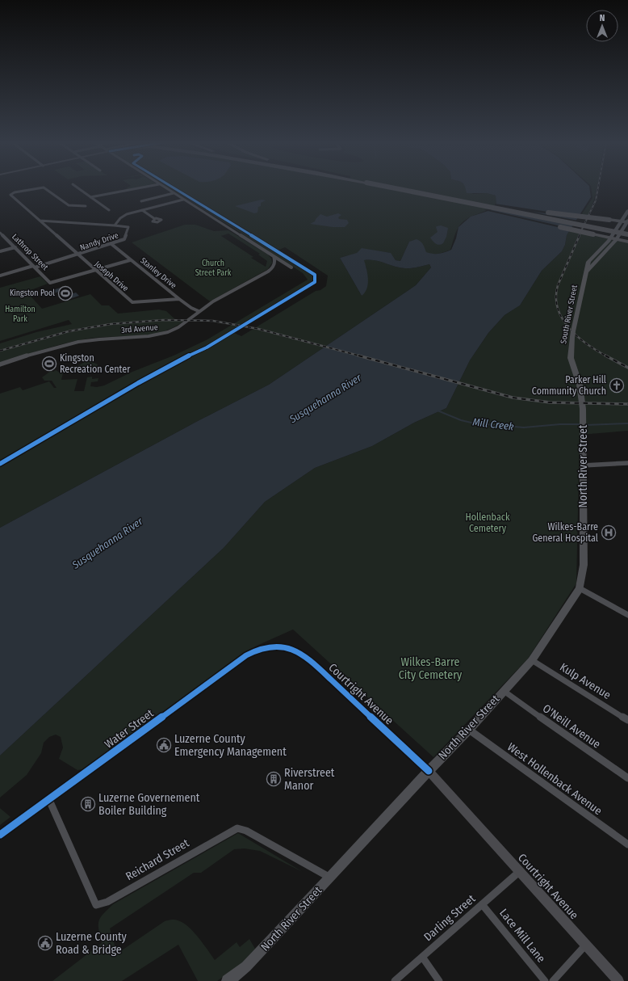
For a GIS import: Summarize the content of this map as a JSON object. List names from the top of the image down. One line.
{"streets":{"main road":["South River Street","North River Street","Courtright Avenue"],"street":["Nandy Drive","Lathrop Street","Stanley Drive","Joseph Drive","3rd Avenue","Kulp Avenue","O'Neill Avenue","Water Street","West Hollenback Avenue","Reichard Street","Darling Street","Lace Mill Lane"]},"crossings":[["Nandy Drive","Lathrop Street"],["Nandy Drive","Stanley Drive"],["Nandy Drive","Joseph Drive"],["Lathrop Street","Joseph Drive"],["Stanley Drive","Joseph Drive"],["Stanley Drive","3rd Avenue"],["South River Street","North River Street"],["North River Street","Kulp Avenue"],["North River Street","Courtright Avenue"],["North River Street","O'Neill Avenue"],["North River Street","West Hollenback Avenue"],["North River Street","Reichard Street"],["Courtright Avenue","Water Street"],["Courtright Avenue","Darling Street"],["Water Street","Reichard Street"],["Darling Street","Lace Mill Lane"]],"water":["Susquehanna River","Mill Creek"],"parks":["Church Street Park","Hamilton Park","Hollenback Cemetery","Wilkes-Barre City Cemetery"],"places":{"sports":["Kingston Pool","Kingston Recreation Center"],"church":["Parker Hill Community Church"],"hospital":["Wilkes-Barre General Hospital"],"public building":["Luzerne County Emergency Management","Luzerne County Road & Bridge"],"building":["Riverstreet Manor","Luzerne Governement Boiler Building"]},"north":"top"}
